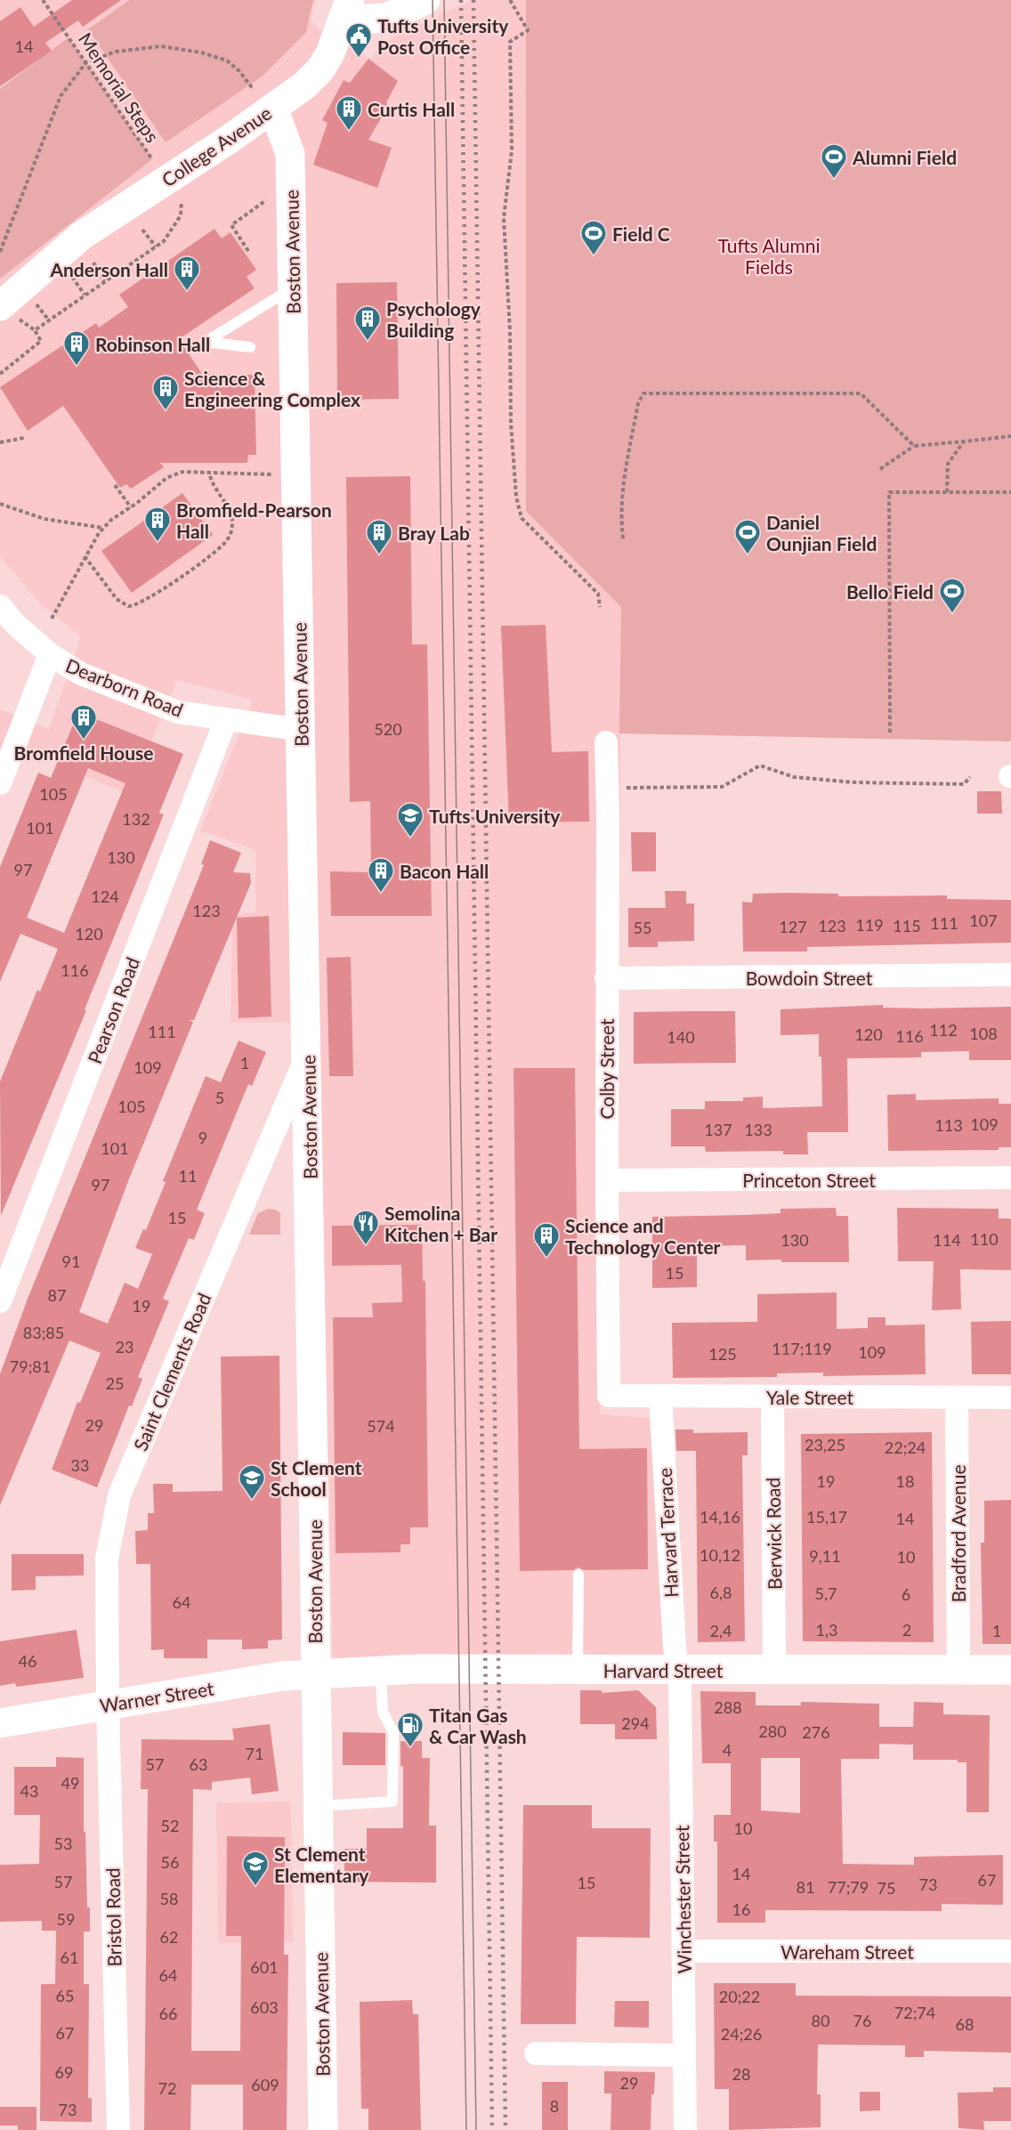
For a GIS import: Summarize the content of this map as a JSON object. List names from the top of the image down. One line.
{"streets":{"street":["College Avenue","Boston Avenue","Dearborn Road","Bowdoin Street","Pearson Road","Colby Street","Princeton Street","Saint Clements Road","Yale Street","Harvard Terrace","Berwick Road","Bradford Avenue","Harvard Street","Warner Street","Winchester Street","Bristol Road","Wareham Street"],"path":["Memorial Steps"]},"crossings":[["College Avenue","Boston Avenue"],["Boston Avenue","Dearborn Road"],["Boston Avenue","Saint Clements Road"],["Boston Avenue","Harvard Street"],["Boston Avenue","Warner Street"],["Dearborn Road","Pearson Road"],["Bowdoin Street","Colby Street"],["Colby Street","Princeton Street"],["Colby Street","Yale Street"],["Saint Clements Road","Warner Street"],["Saint Clements Road","Bristol Road"],["Yale Street","Harvard Terrace"],["Yale Street","Berwick Road"],["Yale Street","Bradford Avenue"],["Harvard Terrace","Harvard Street"],["Harvard Terrace","Winchester Street"],["Berwick Road","Harvard Street"],["Bradford Avenue","Harvard Street"],["Harvard Street","Warner Street"],["Harvard Street","Winchester Street"],["Warner Street","Bristol Road"],["Winchester Street","Wareham Street"]],"parks":["Tufts Alumni Fields"],"places":{"public building":["Tufts University Post Office"],"building":["Curtis Hall","Anderson Hall","Psychology Building","Robinson Hall","Science & Engineering Complex","Bromfield-Pearson Hall","Bray Lab","Bromfield House","Bacon Hall","Science and Technology Center"],"sports":["Alumni Field","Field C","Daniel Ounjian Field","Bello Field"],"school or university":["Tufts University","St Clement School","St Clement Elementary"],"restaurant":["Semolina Kitchen + Bar"],"fuel station":["Titan Gas & Car Wash"]},"house_numbers":["14","520","105","132","101","130","97","124","123","107","111","119","123","115","127","55","120","116","112","111","108","120","116","140","1","109","5","105","109","113","137","133","9","101","11","97","15","110","130","114","91","15","87","19","83;85","23","117;119","109","125","79;81","25","29","574","23,25","22;24","33","19","18","14,16","15,17","14","10,12","9,11","10","6,8","5,7","6","64","1,3","2","2,4","1","46","288","294","280","276","4","71","57","63","49","43","52","10","53","56","14","67","57","15","73","81","77;79","75","58","16","59","62","61","601","64","65","20;22","603","72;74","66","80","76","68","67","24;26","69","28","29","609","72","8","73"]}
